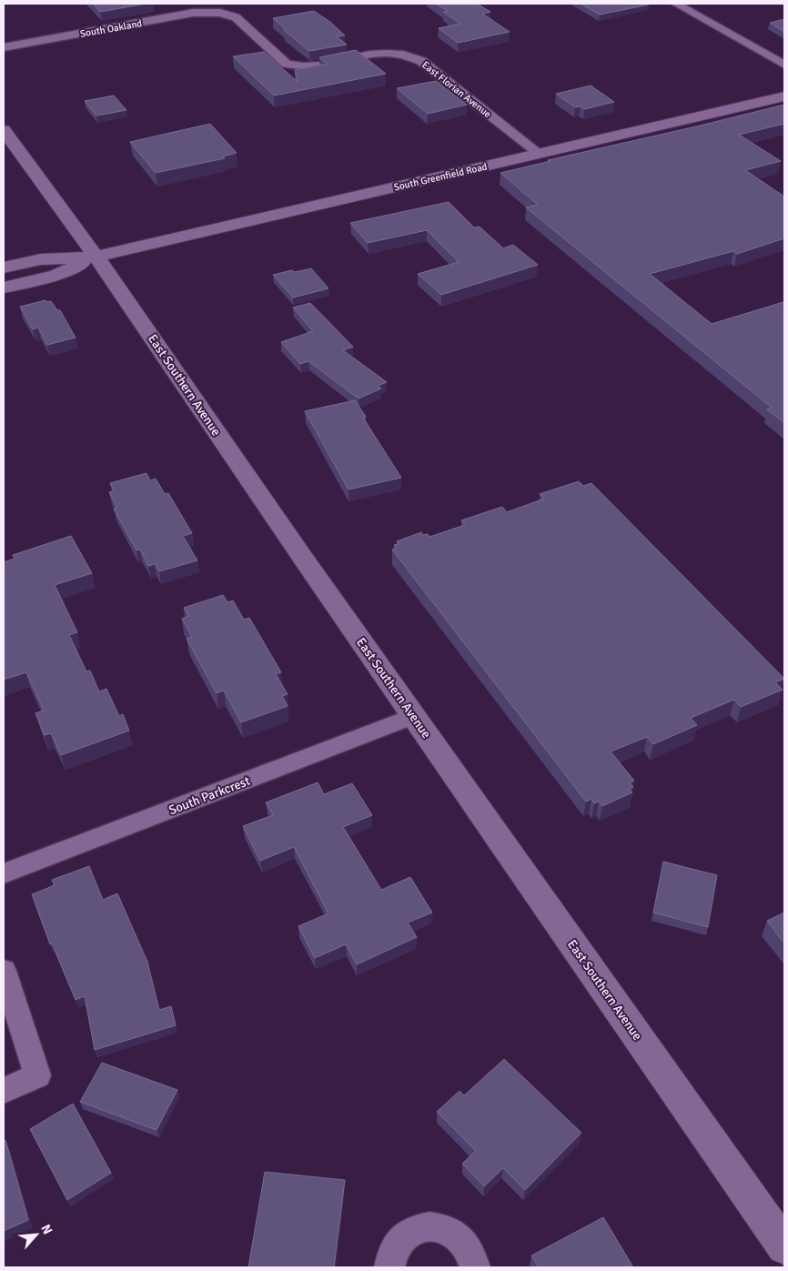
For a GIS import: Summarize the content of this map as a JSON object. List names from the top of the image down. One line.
{"streets":{"main road":["South Greenfield Road","East Southern Avenue"],"street":["South Oakland","East Florian Avenue","South Parkcrest"]},"crossings":[["South Oakland","East Florian Avenue"],["East Florian Avenue","South Greenfield Road"],["South Greenfield Road","East Southern Avenue"],["East Southern Avenue","South Parkcrest"]],"north":"top right"}
